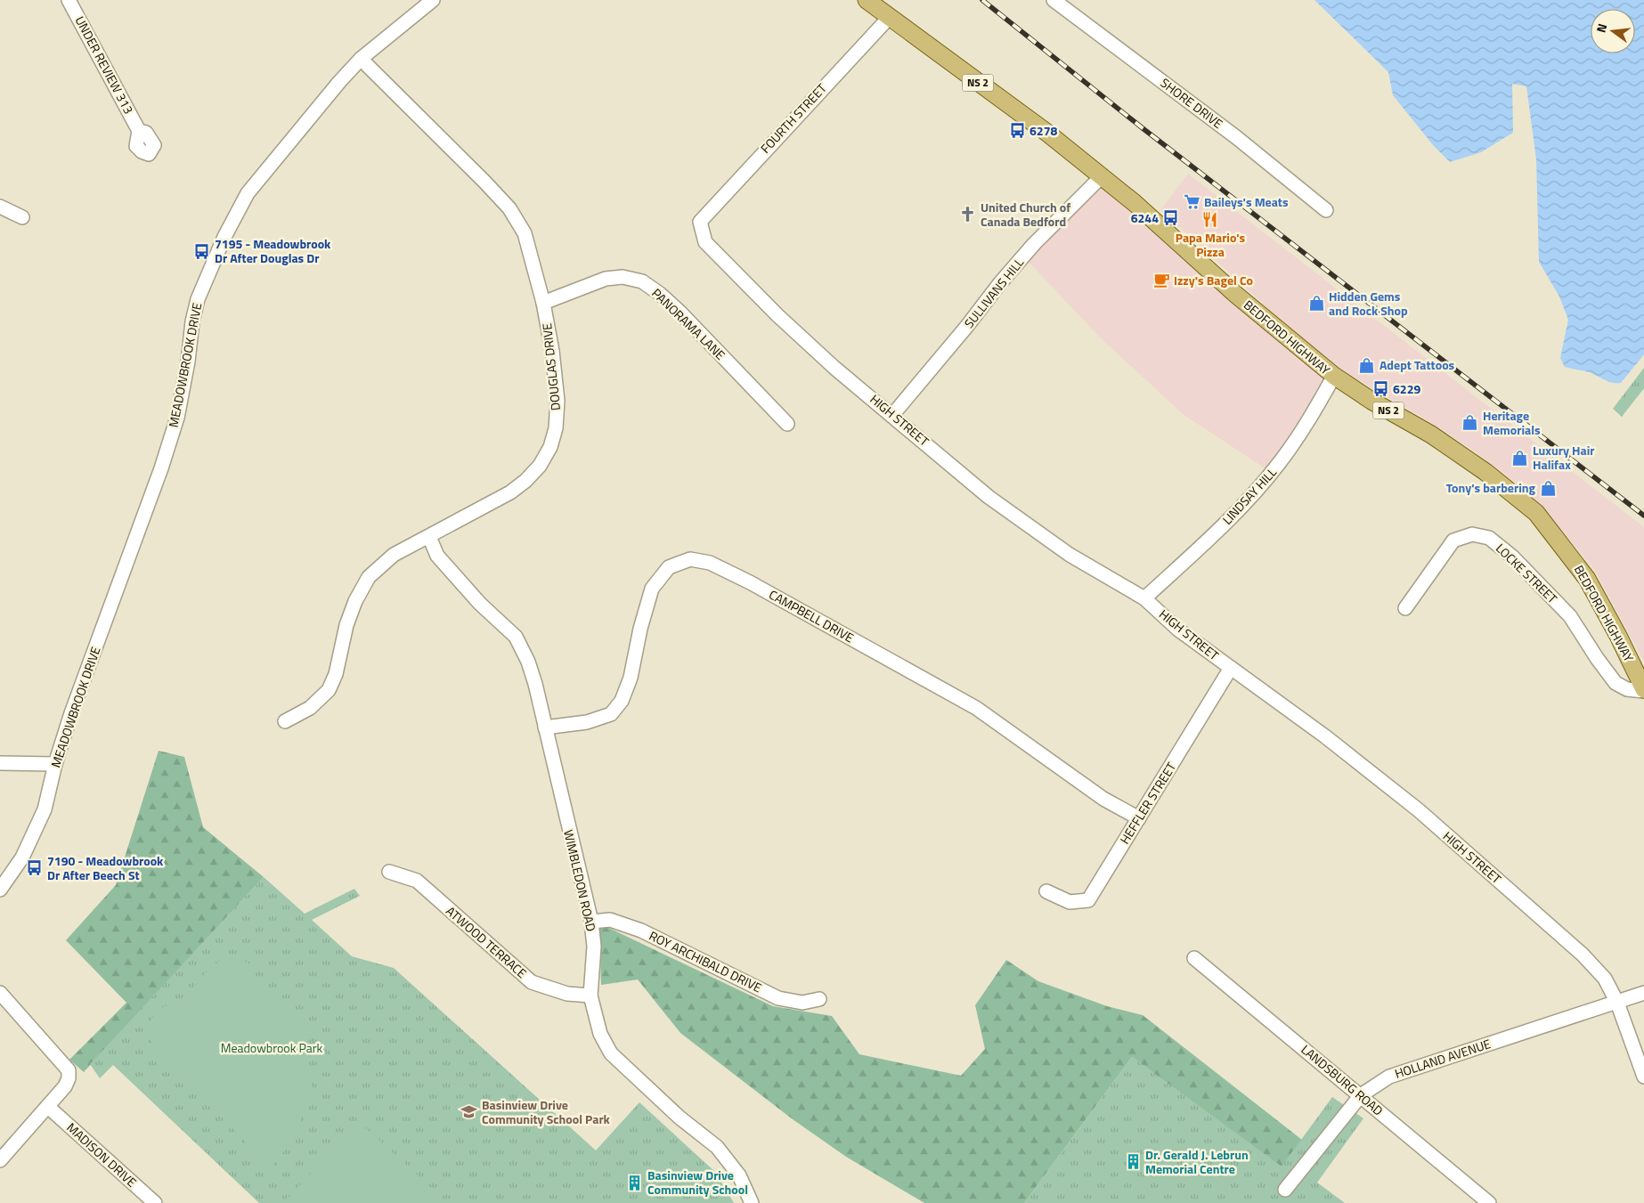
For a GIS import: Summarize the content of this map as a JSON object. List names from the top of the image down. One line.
{"streets":{"main road":["NS 2","BEDFORD HIGHWAY"],"street":["UNDER REVIEW 313","SHORE DRIVE","FOURTH STREET","SULLIVANS HILL","PANORAMA LANE","MEADOWBROOK DRIVE","DOUGLAS DRIVE","HIGH STREET","LINDSAY HILL","LOCKE STREET","CAMPBELL DRIVE","HEFFLER STREET","WIMBLEDON ROAD","ATWOOD TERRACE","ROY ARCHIBALD DRIVE","HOLLAND AVENUE","LANDSBURG ROAD","MADISON DRIVE"]},"crossings":[["FOURTH STREET","BEDFORD HIGHWAY"],["FOURTH STREET","HIGH STREET"],["SULLIVANS HILL","BEDFORD HIGHWAY"],["SULLIVANS HILL","HIGH STREET"],["PANORAMA LANE","DOUGLAS DRIVE"],["BEDFORD HIGHWAY","LINDSAY HILL"],["BEDFORD HIGHWAY","LOCKE STREET"],["MEADOWBROOK DRIVE","DOUGLAS DRIVE"],["DOUGLAS DRIVE","WIMBLEDON ROAD"],["HIGH STREET","LINDSAY HILL"],["HIGH STREET","HEFFLER STREET"],["HIGH STREET","HOLLAND AVENUE"],["CAMPBELL DRIVE","HEFFLER STREET"],["CAMPBELL DRIVE","WIMBLEDON ROAD"],["WIMBLEDON ROAD","ATWOOD TERRACE"],["WIMBLEDON ROAD","ROY ARCHIBALD DRIVE"],["HOLLAND AVENUE","LANDSBURG ROAD"]],"parks":["Meadowbrook Park"],"places":{"bus stop":["6278","6244","7195 - Meadowbrook Dr After Douglas Dr","6229","7190 - Meadowbrook Dr After Beech St"],"supermarket":["Baileys's Meats"],"church":["United Church of Canada Bedford"],"restaurant":["Papa Mario's Pizza"],"cafe":["Izzy's Bagel Co"],"shop":["Hidden Gems and Rock Shop","Adept Tattoos","Heritage Memorials","Luxury Hair Halifax","Tony's barbering"],"school or university":["Basinview Drive Community School Park"],"building":["Dr. Gerald J. Lebrun Memorial Centre","Basinview Drive Community School"]},"north":"left"}
